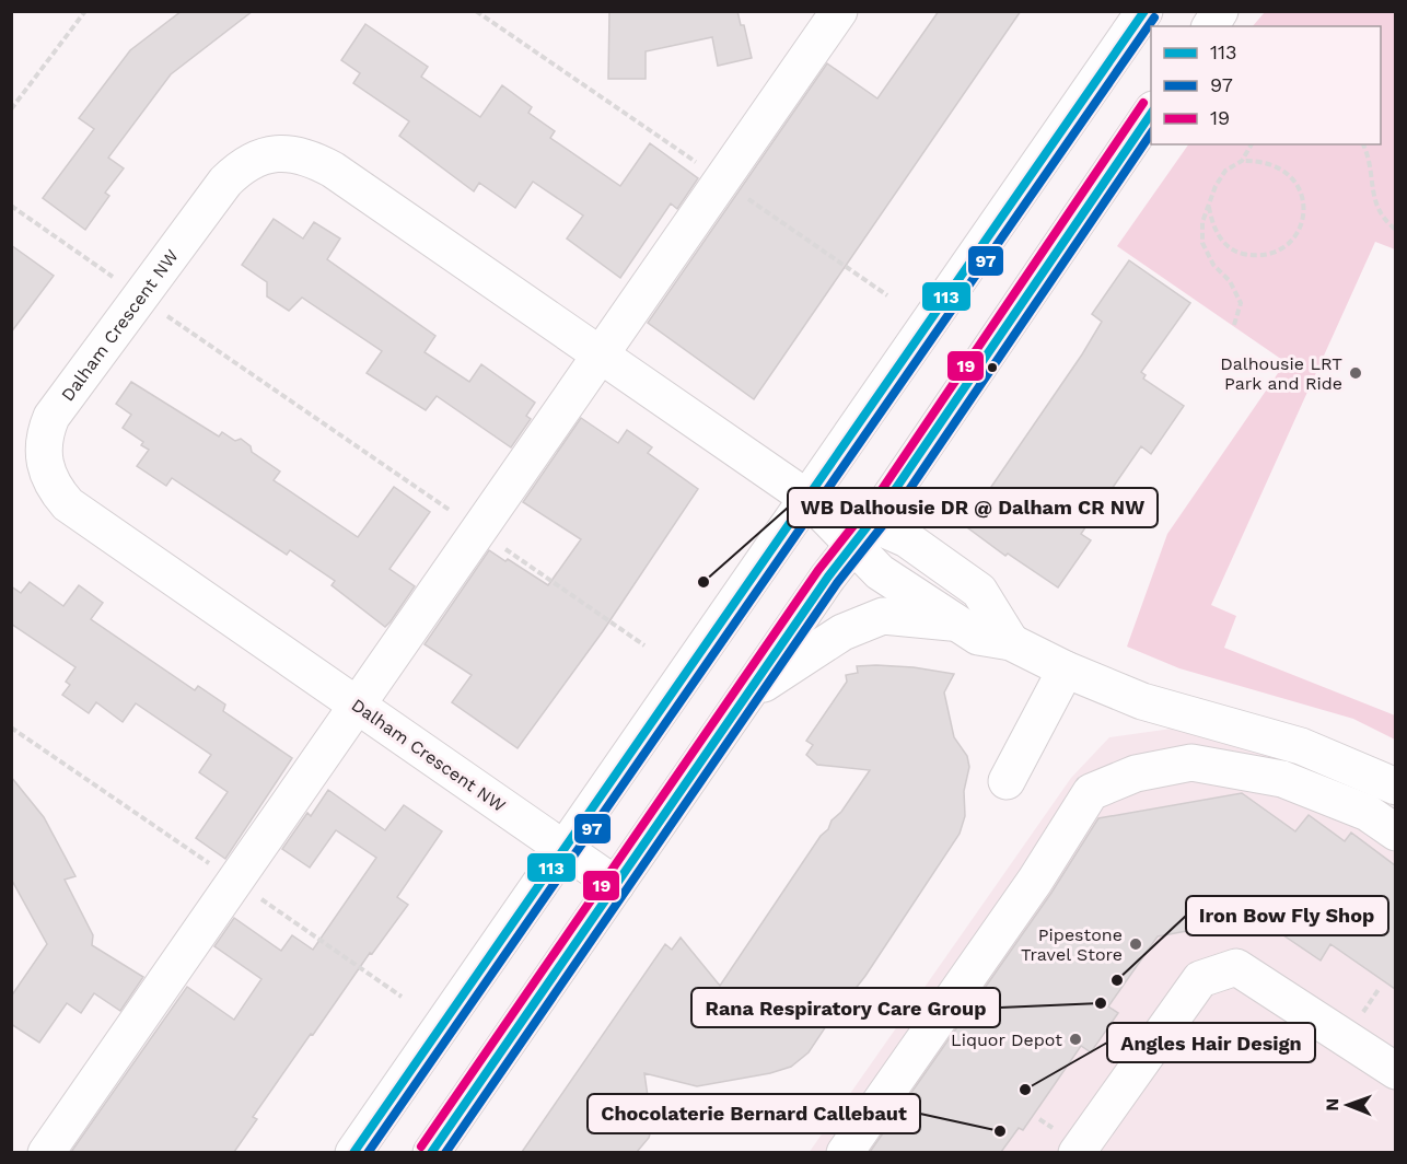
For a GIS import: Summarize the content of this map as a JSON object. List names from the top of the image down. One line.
{"streets":{"street":["Dalham Crescent NW"]},"places":["Dalhousie LRT Park and Ride","WB Dalhousie DR @ Dalham CR NW","Pipestone Travel Store","Iron Bow Fly Shop","Rana Respiratory Care Group","Liquor Depot","Angles Hair Design","Chocolaterie Bernard Callebaut"],"lines":["transit line 113","transit line 97","transit line 19"],"legend":["113","97","19"],"north":"left"}
